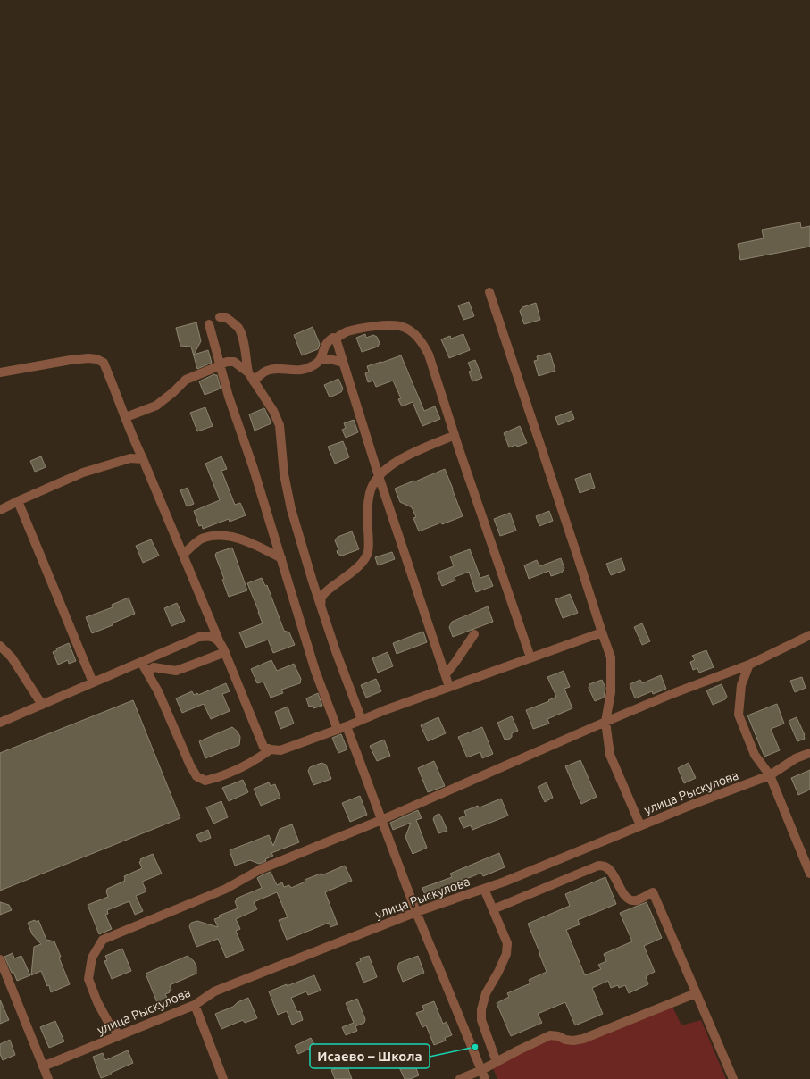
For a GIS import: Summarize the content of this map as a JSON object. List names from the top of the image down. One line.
{"streets":{"street":["улица Рыскулова"]},"places":["Исаево – Школа"]}
